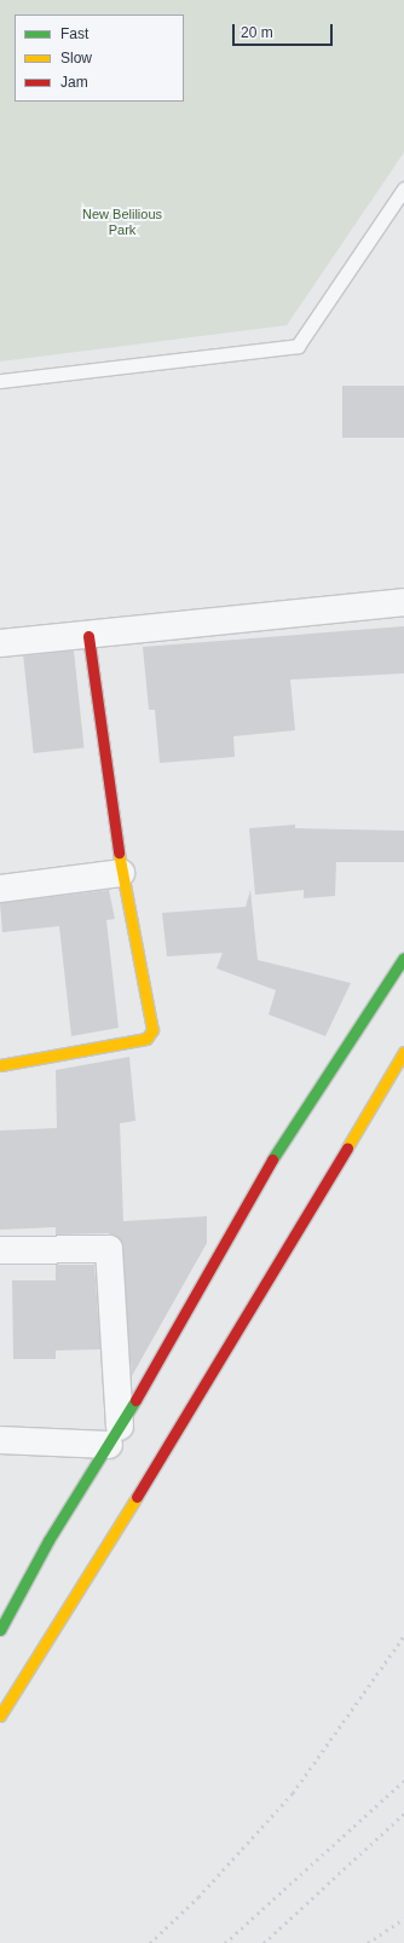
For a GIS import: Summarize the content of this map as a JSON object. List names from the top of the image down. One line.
{"parks":["New Belilious Park"],"legend":["Fast","Slow","Jam"],"scale_bar":"20 m"}
